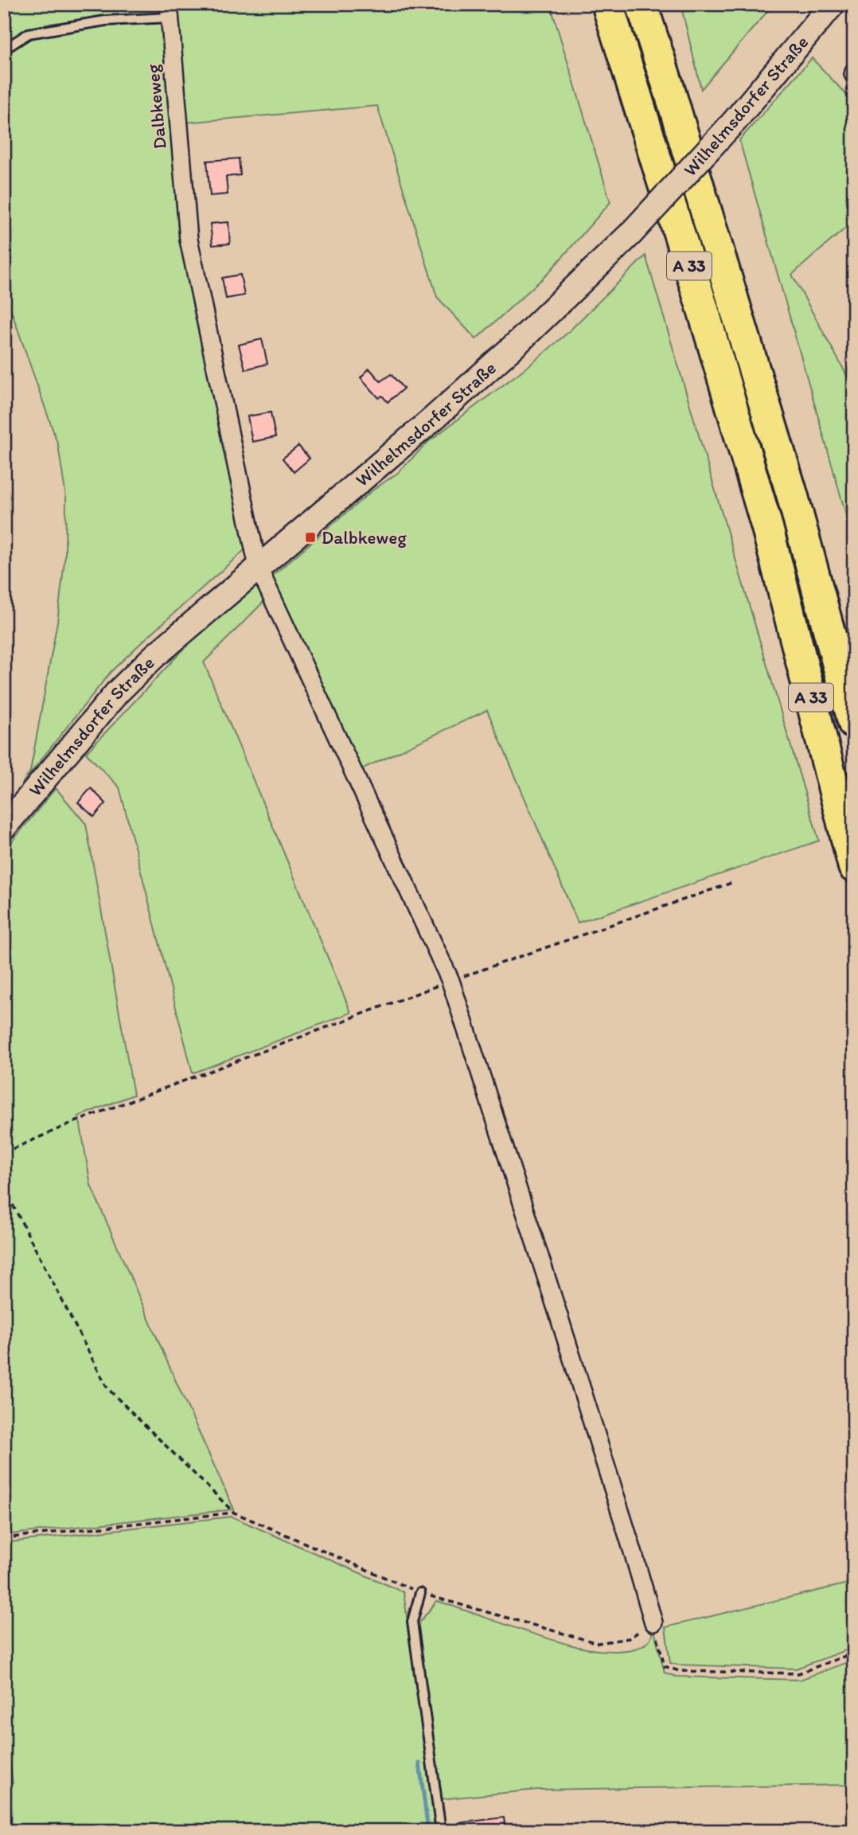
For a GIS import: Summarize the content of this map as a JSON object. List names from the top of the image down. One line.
{"streets":{"highway":["A 33"],"street":["Wilhelmsdorfer Straße","Dalbkeweg"]},"crossings":[["Wilhelmsdorfer Straße","Dalbkeweg"]],"places":{"transit":["Dalbkeweg"]}}
